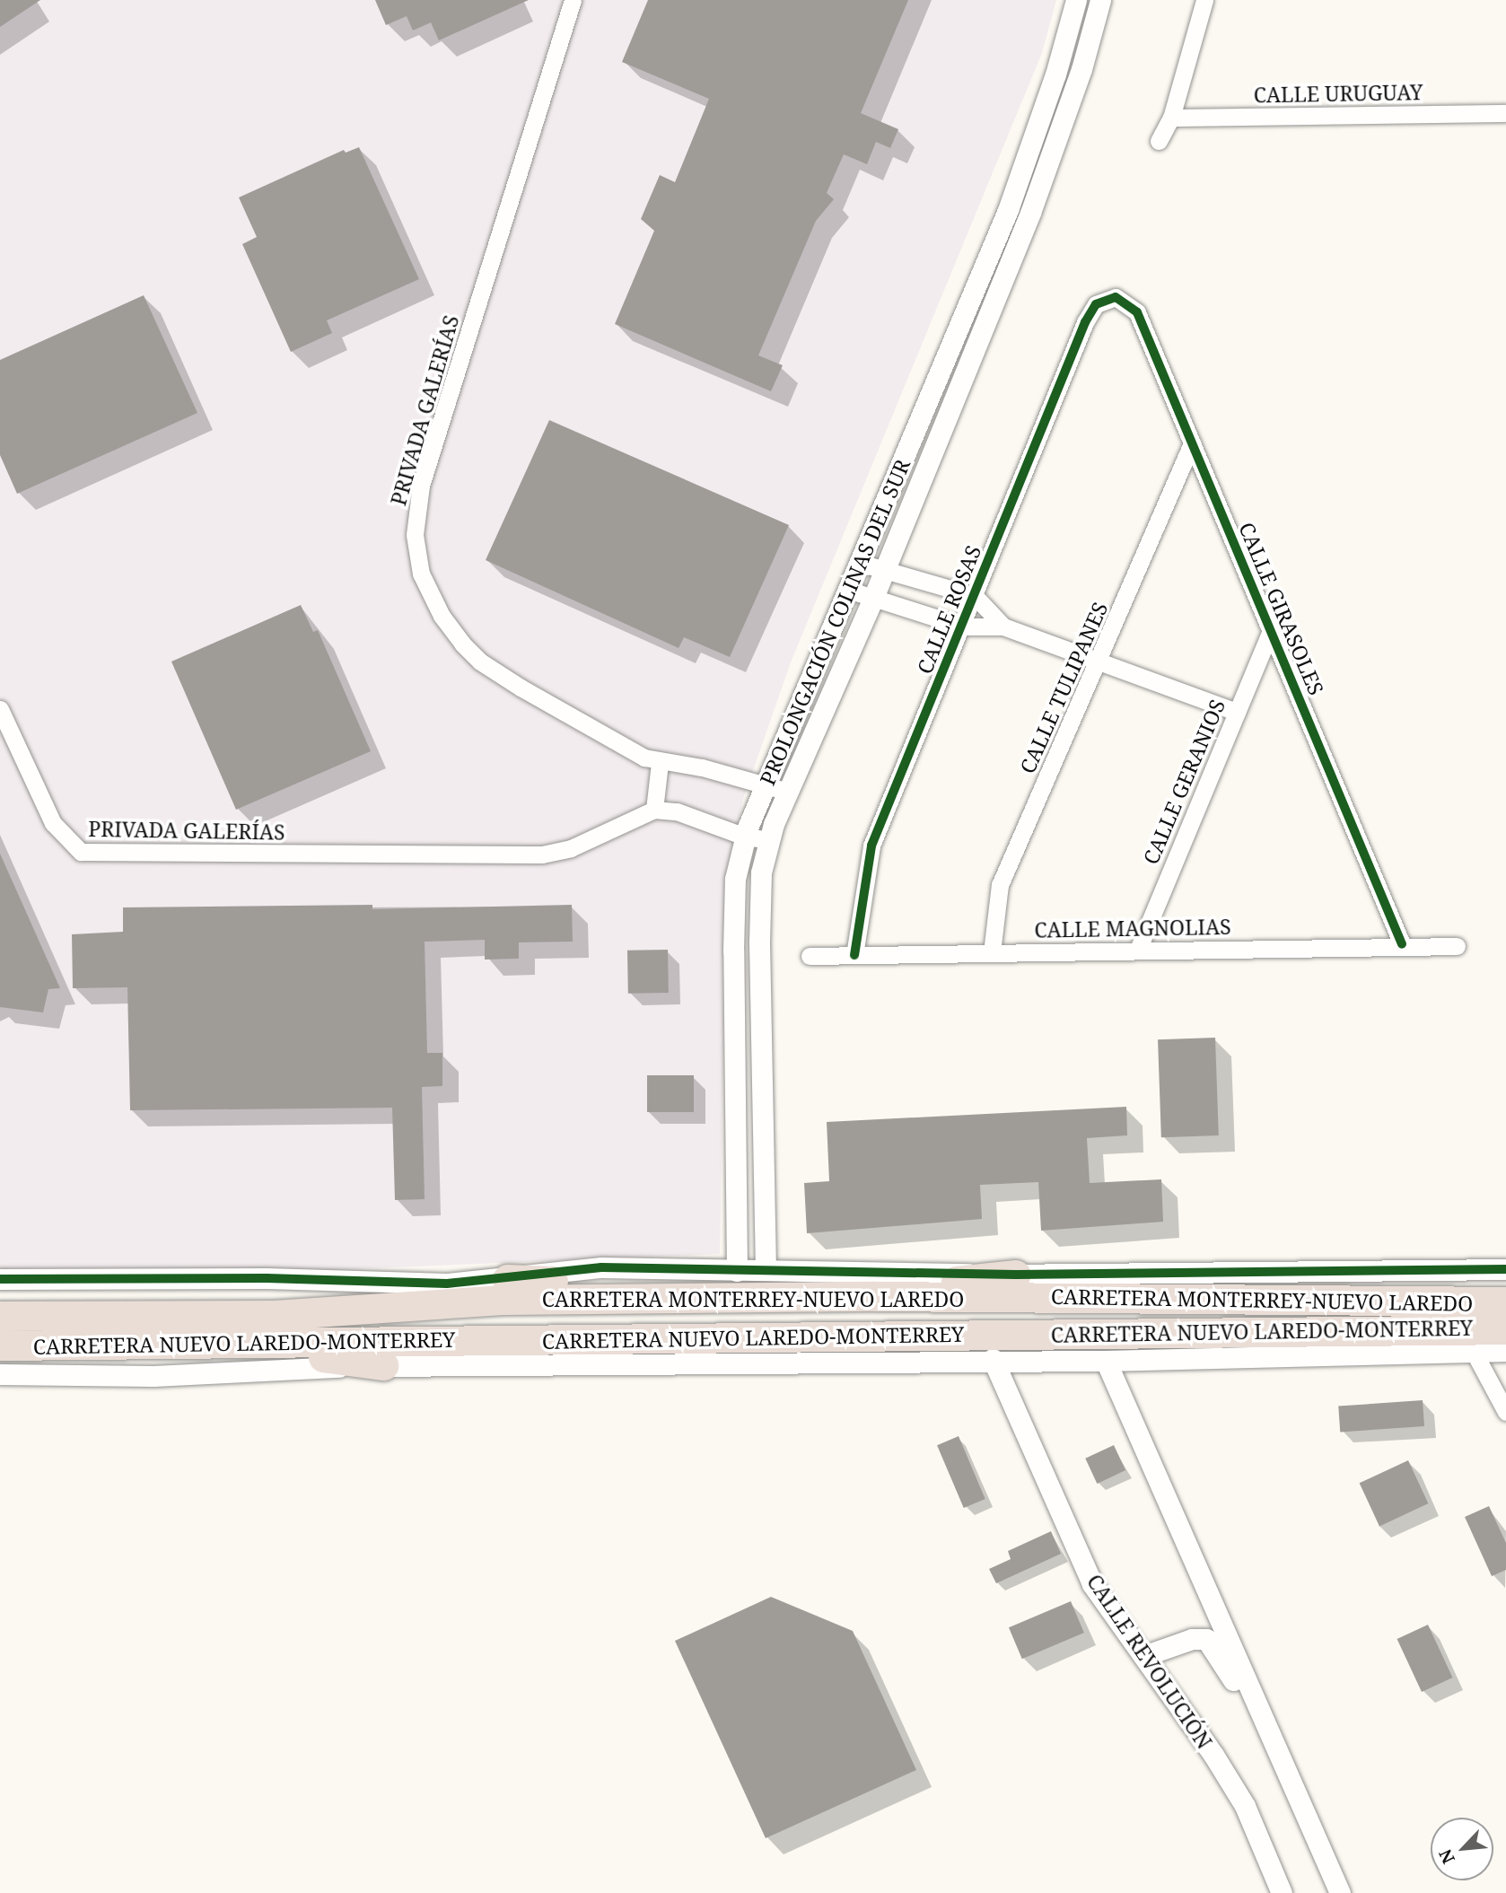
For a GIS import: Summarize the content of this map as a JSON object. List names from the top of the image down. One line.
{"streets":{"highway":["CARRETERA MONTERREY-NUEVO LAREDO","CARRETERA NUEVO LAREDO-MONTERREY"],"street":["CALLE URUGUAY","PRIVADA GALERÍAS","CALLE GIRASOLES","CALLE ROSAS","PROLONGACIÓN COLINAS DEL SUR","CALLE TULIPANES","CALLE GERANIOS","CALLE MAGNOLIAS","CALLE REVOLUCIÓN"]},"crossings":[["PRIVADA GALERÍAS","PROLONGACIÓN COLINAS DEL SUR"],["CALLE GIRASOLES","CALLE ROSAS"],["CALLE GIRASOLES","CALLE TULIPANES"],["CALLE GIRASOLES","CALLE GERANIOS"],["CALLE GIRASOLES","CALLE MAGNOLIAS"],["CALLE ROSAS","CALLE MAGNOLIAS"],["CALLE TULIPANES","CALLE MAGNOLIAS"],["CALLE GERANIOS","CALLE MAGNOLIAS"]],"north":"bottom left"}
